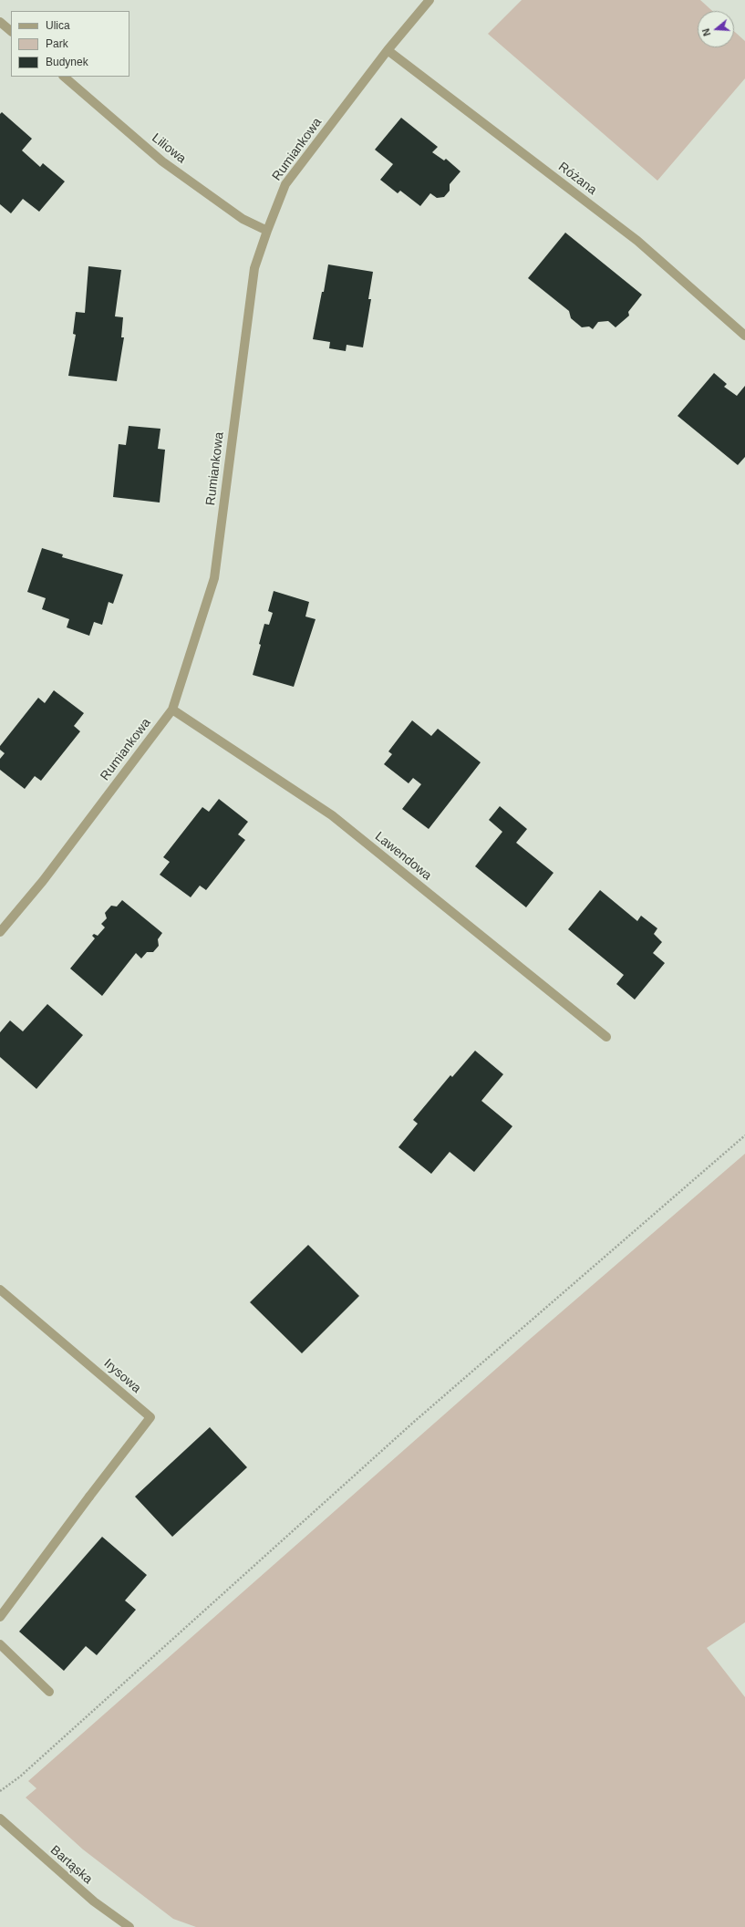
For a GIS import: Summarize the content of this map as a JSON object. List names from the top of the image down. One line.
{"streets":{"street":["Liliowa","Rumiankowa","Różana","Lawendowa","Irysowa","Bartąska"]},"crossings":[["Liliowa","Rumiankowa"],["Rumiankowa","Różana"],["Rumiankowa","Lawendowa"]],"legend":["Ulica","Park","Budynek"],"north":"left"}
